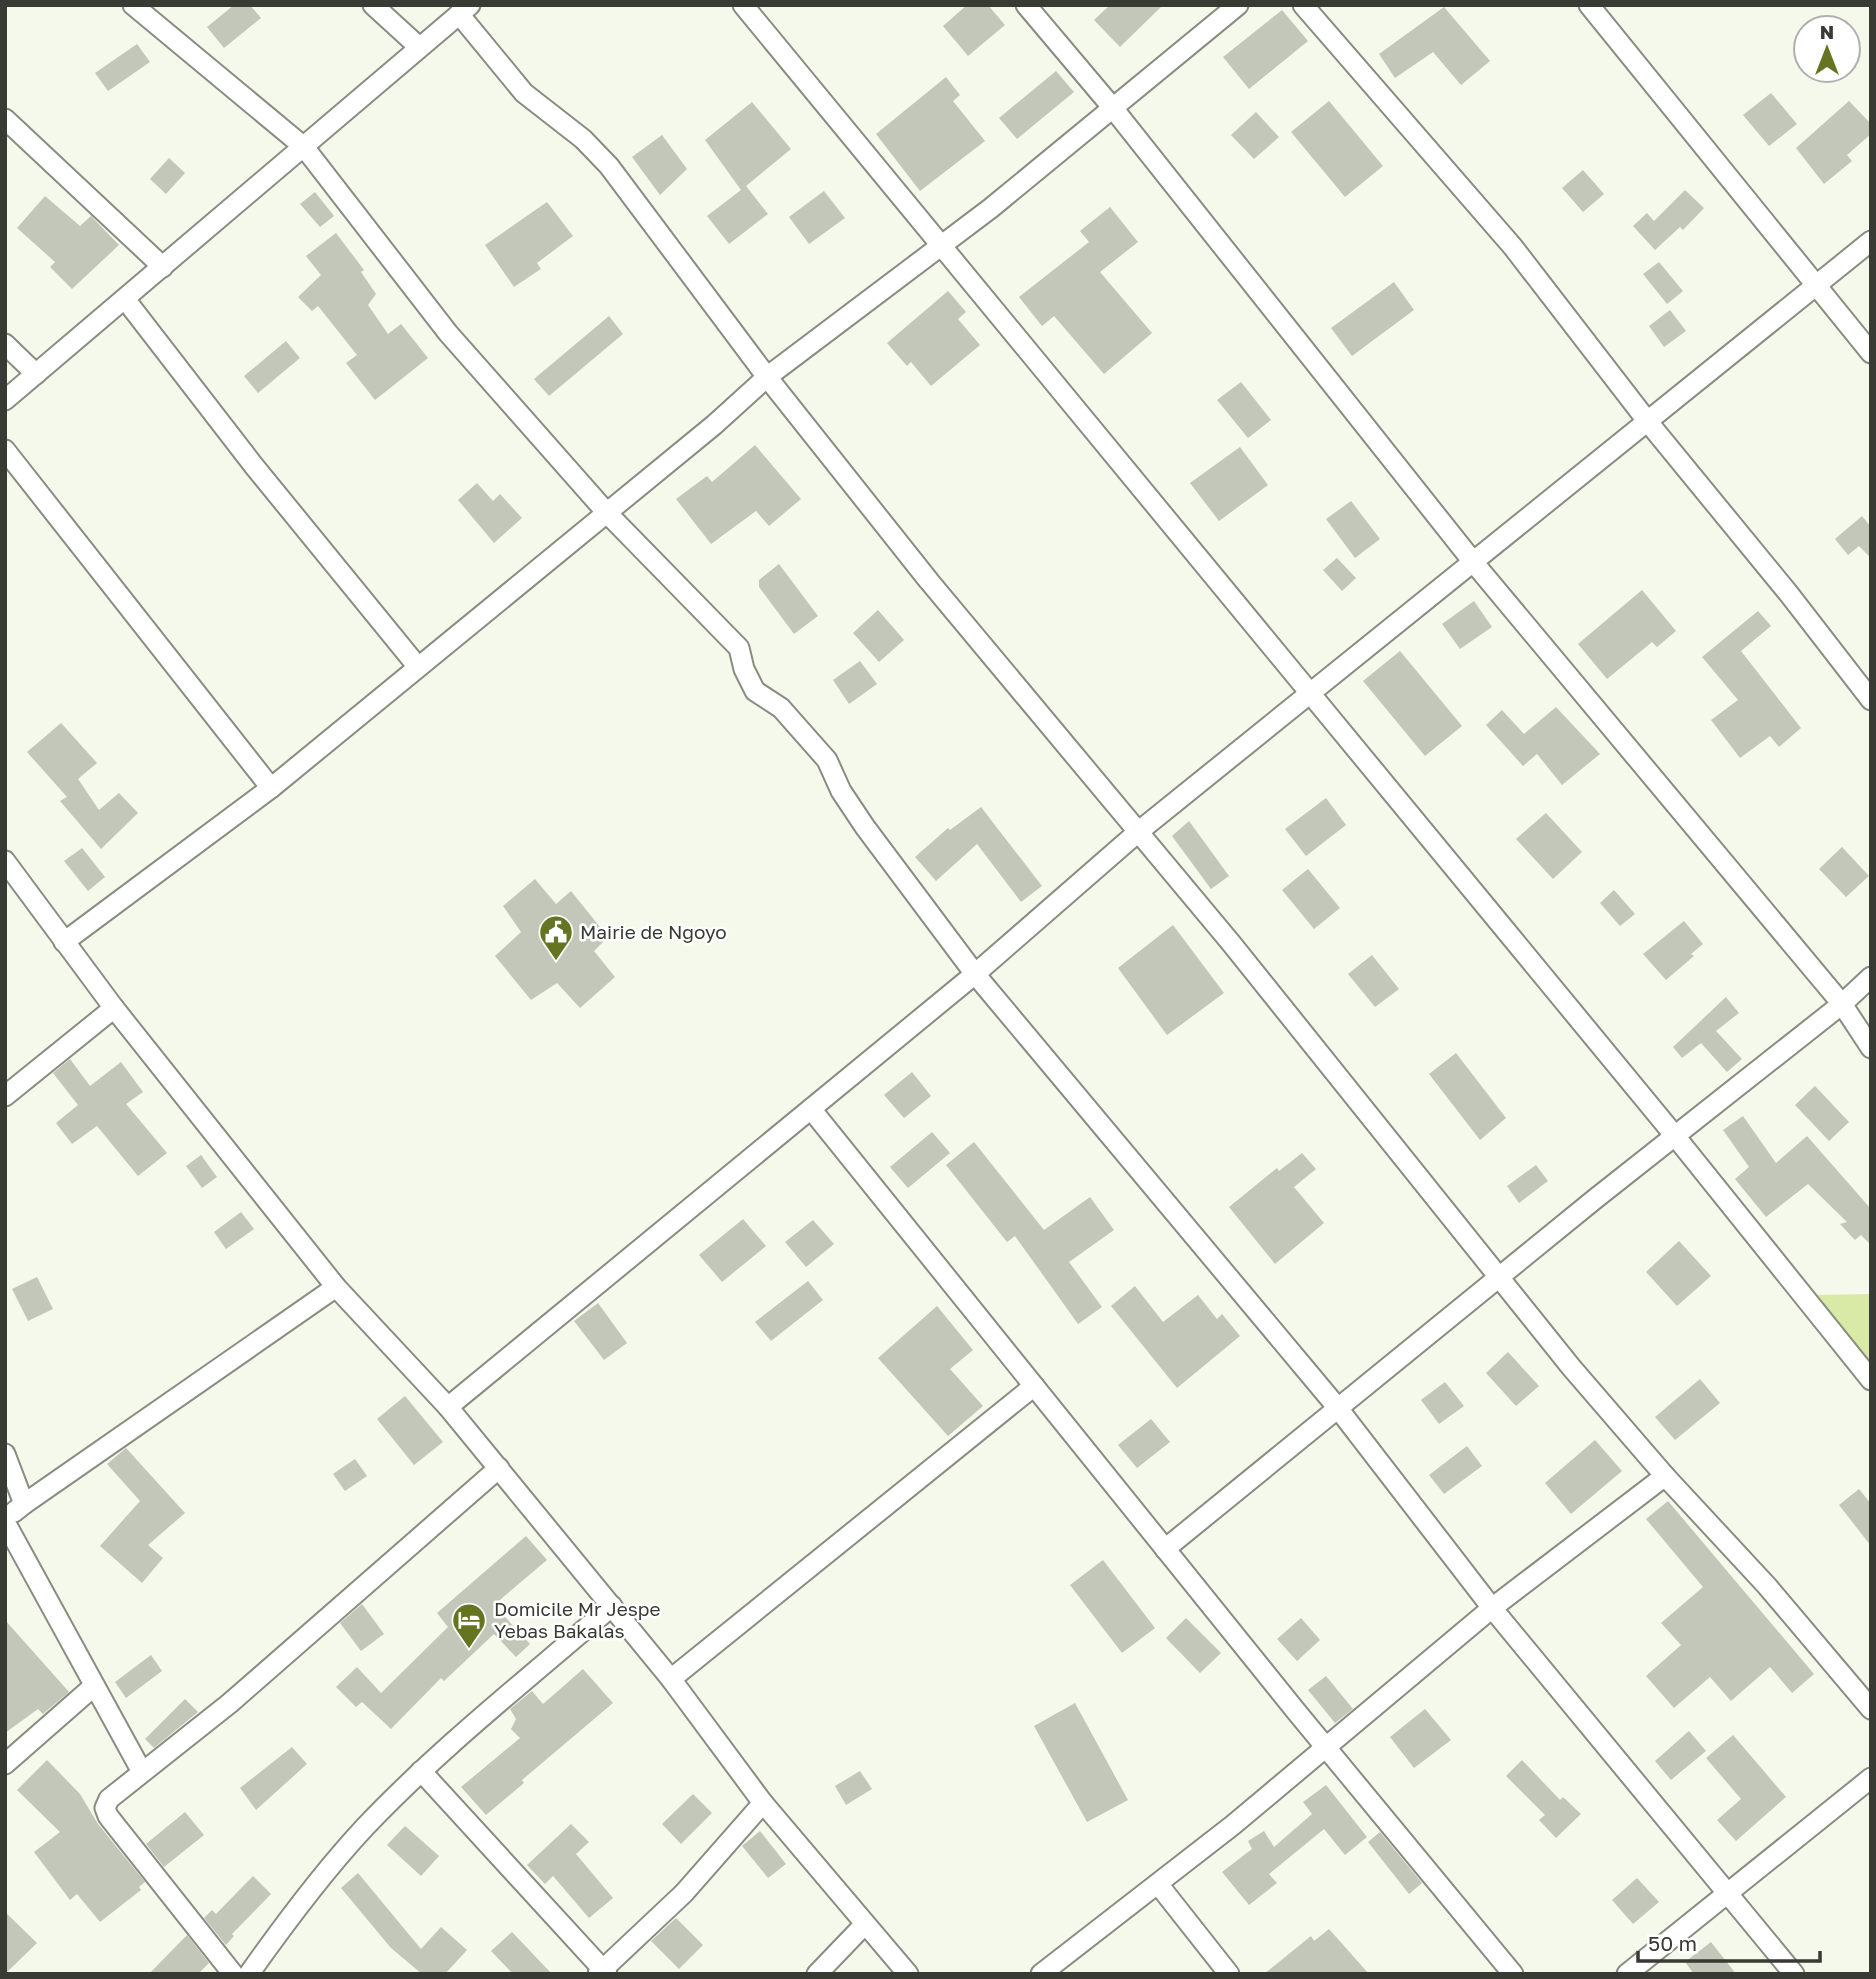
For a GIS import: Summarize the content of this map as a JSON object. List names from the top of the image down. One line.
{"places":{"public building":["Mairie de Ngoyo"],"hotel":["Domicile Mr Jespe Yebas Bakalas"]},"scale_bar":"50 m","north":"top"}
